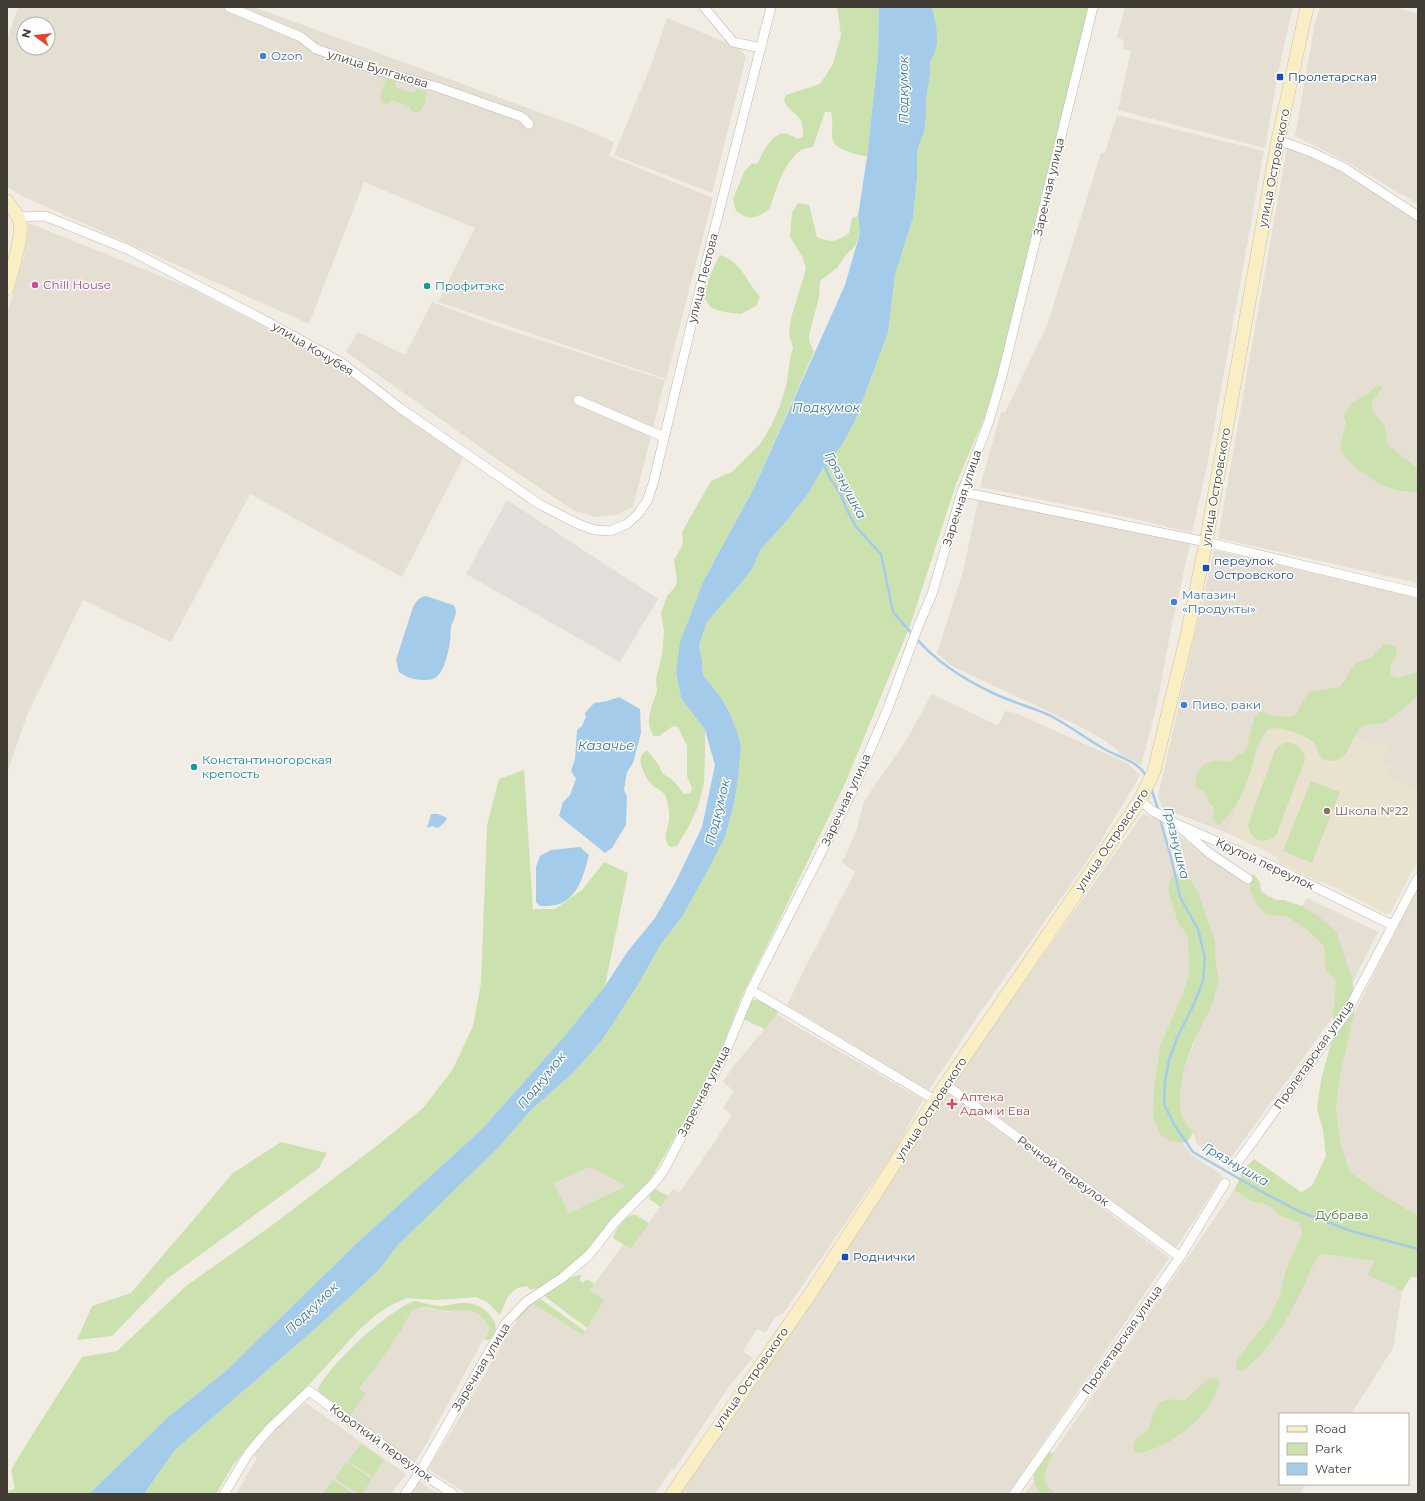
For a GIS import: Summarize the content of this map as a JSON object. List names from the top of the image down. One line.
{"streets":{"street":["улица Булгакова","улица Островского","Заречная улица","улица Пестова","улица Кочубея","Крутой переулок","Пролетарская улица","Речной переулок","Короткий переулок"]},"crossings":[["улица Островского","Крутой переулок"],["улица Островского","Речной переулок"],["Заречная улица","Короткий переулок"],["улица Пестова","улица Кочубея"],["Крутой переулок","Пролетарская улица"],["Пролетарская улица","Речной переулок"]],"water":["Подкумок","Грязнушка","Казачье"],"parks":["Дубрава"],"places":{"other":["Ozon","Chill House","Профитэкс","Магазин «Продукты»","Пиво, раки","Константиногорская крепость","Школа №22"],"transit":["Пролетарская","переулок Островского","Роднички"],"health":["Аптека Адам и Ева"]},"legend":["Road","Park","Water"],"north":"left"}
